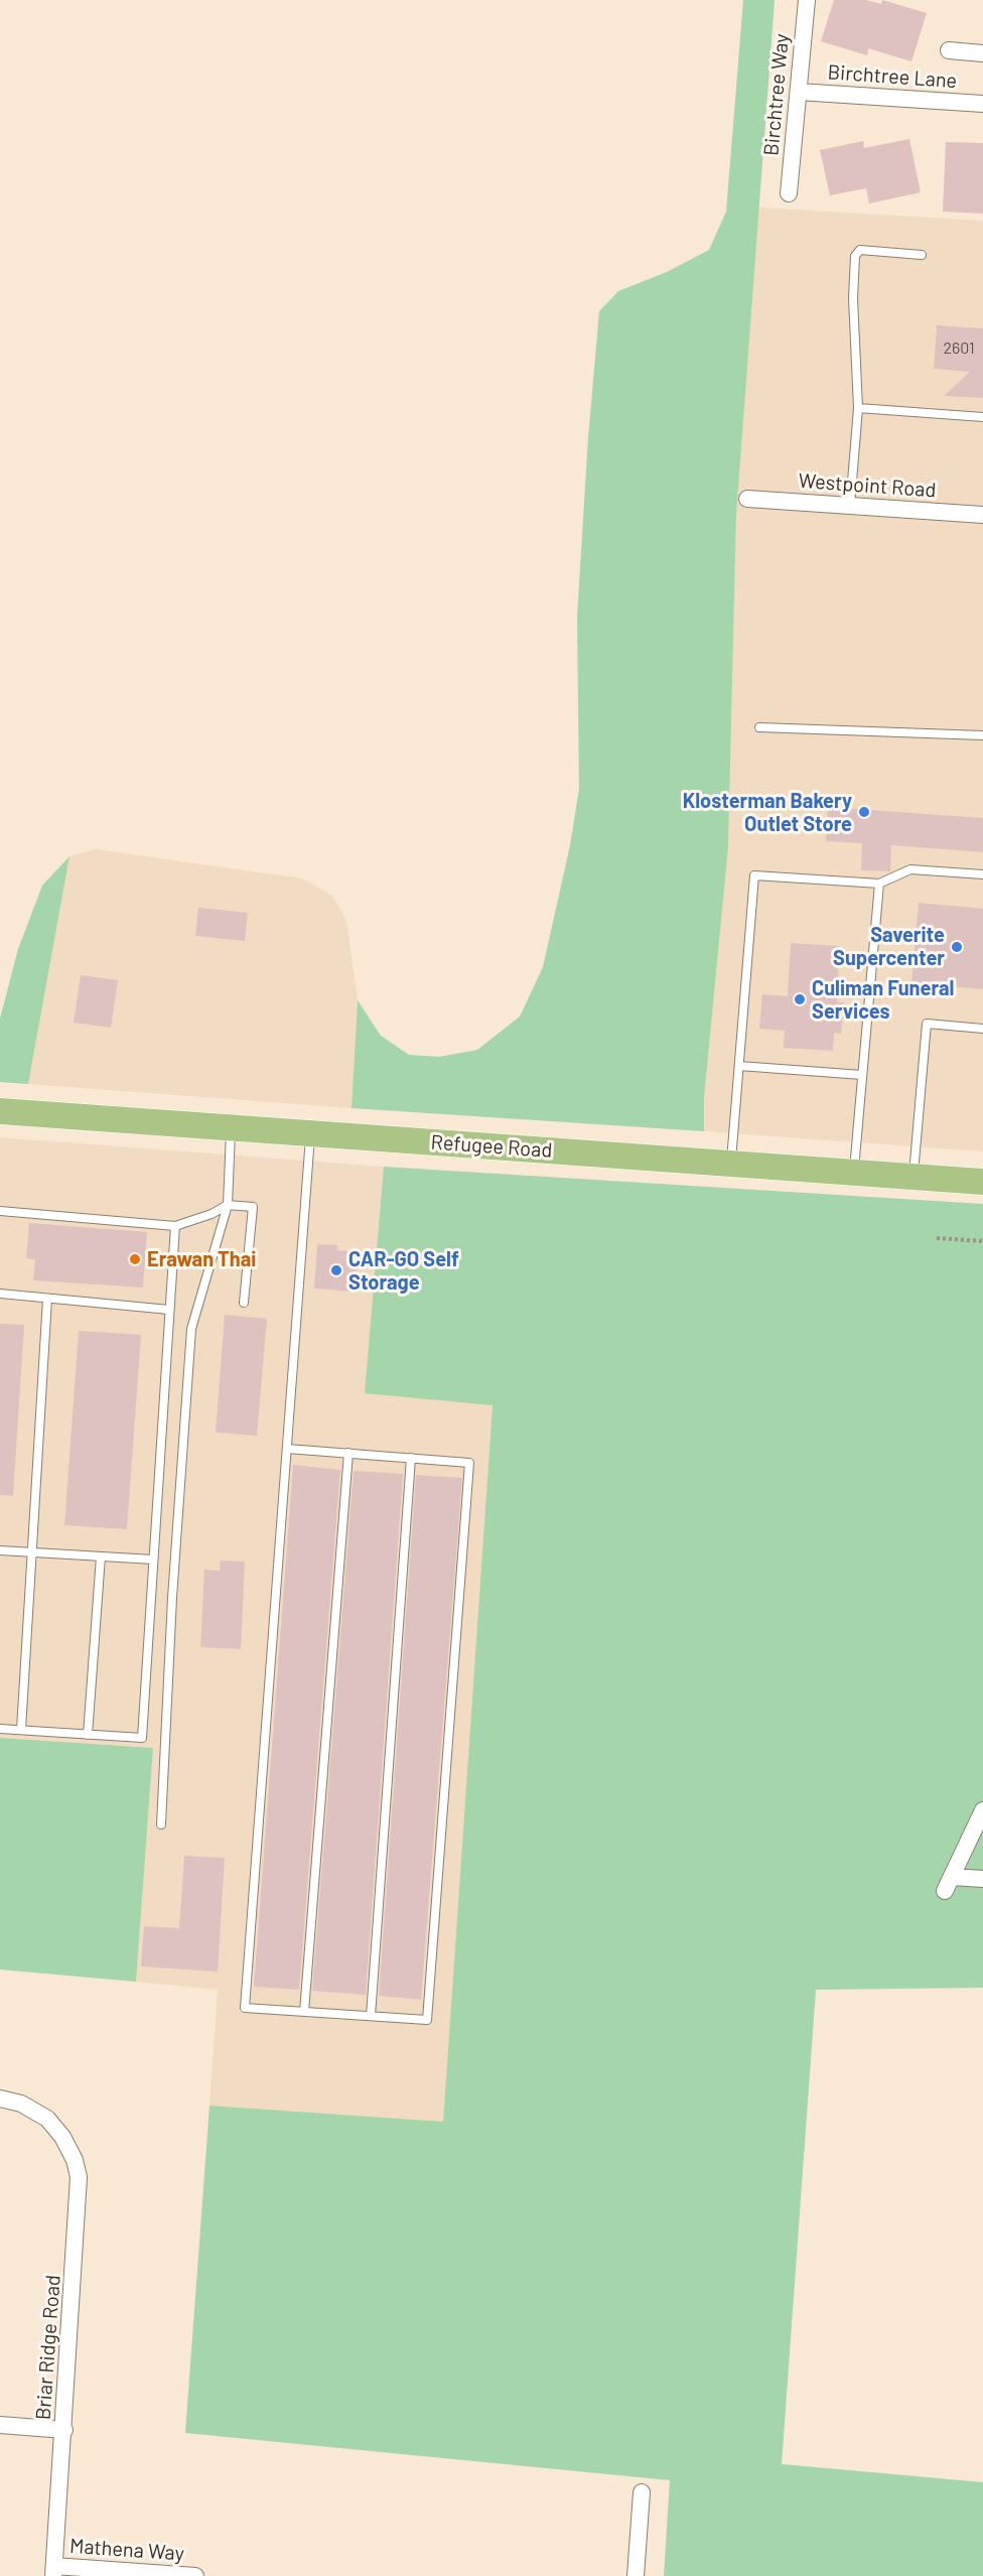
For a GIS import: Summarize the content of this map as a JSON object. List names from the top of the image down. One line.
{"streets":{"main road":["Refugee Road"],"street":["Birchtree Lane","Birchtree Way","Westpoint Road","Briar Ridge Road","Mathena Way"]},"crossings":[["Birchtree Lane","Birchtree Way"],["Briar Ridge Road","Mathena Way"]],"places":["Klosterman Bakery Outlet Store","Saverite Supercenter","Culiman Funeral Services","Erawan Thai","CAR-GO Self Storage"],"house_numbers":["2601"]}
